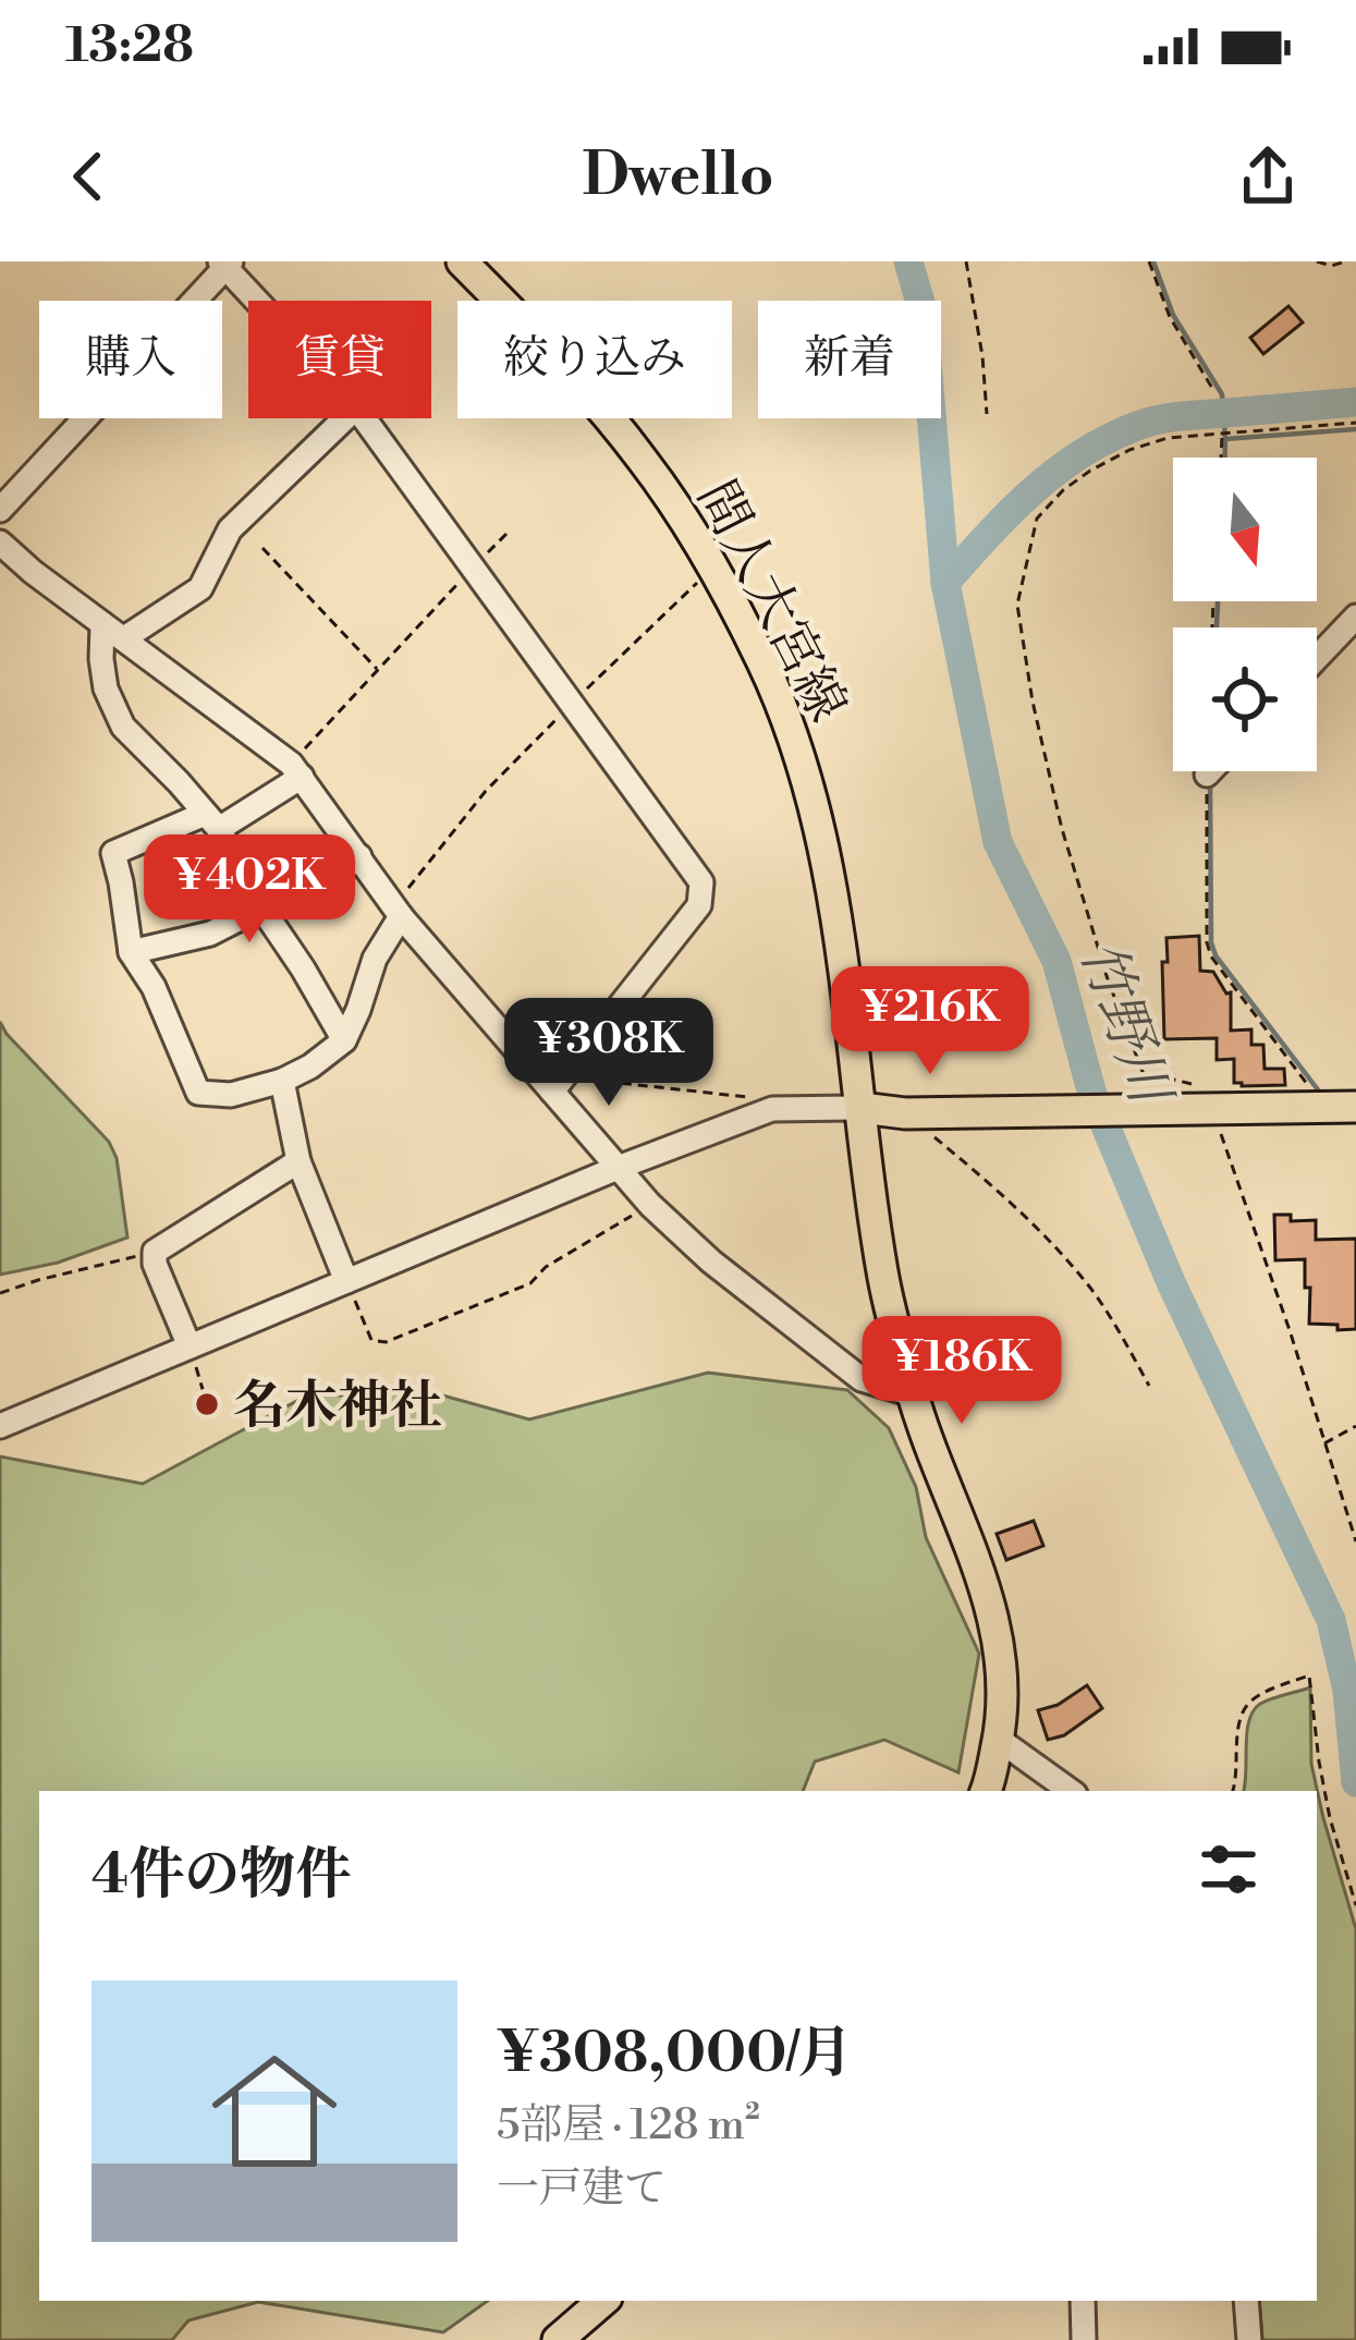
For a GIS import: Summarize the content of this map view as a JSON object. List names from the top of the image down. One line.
{"streets":{"main road":["間人大宮線"]},"water":["竹野川"],"places":["名木神社"],"north":"bottom","page":{"status":"13:28","header":"Dwello","chip":["購入","賃貸","絞り込み","新着"],"price":["¥402K","¥216K","¥308K","¥186K"],"heading":"4件の物件","list":[{"name":"¥308,000/月","note":"5部屋 · 128 m² · 一戸建て"}]}}
